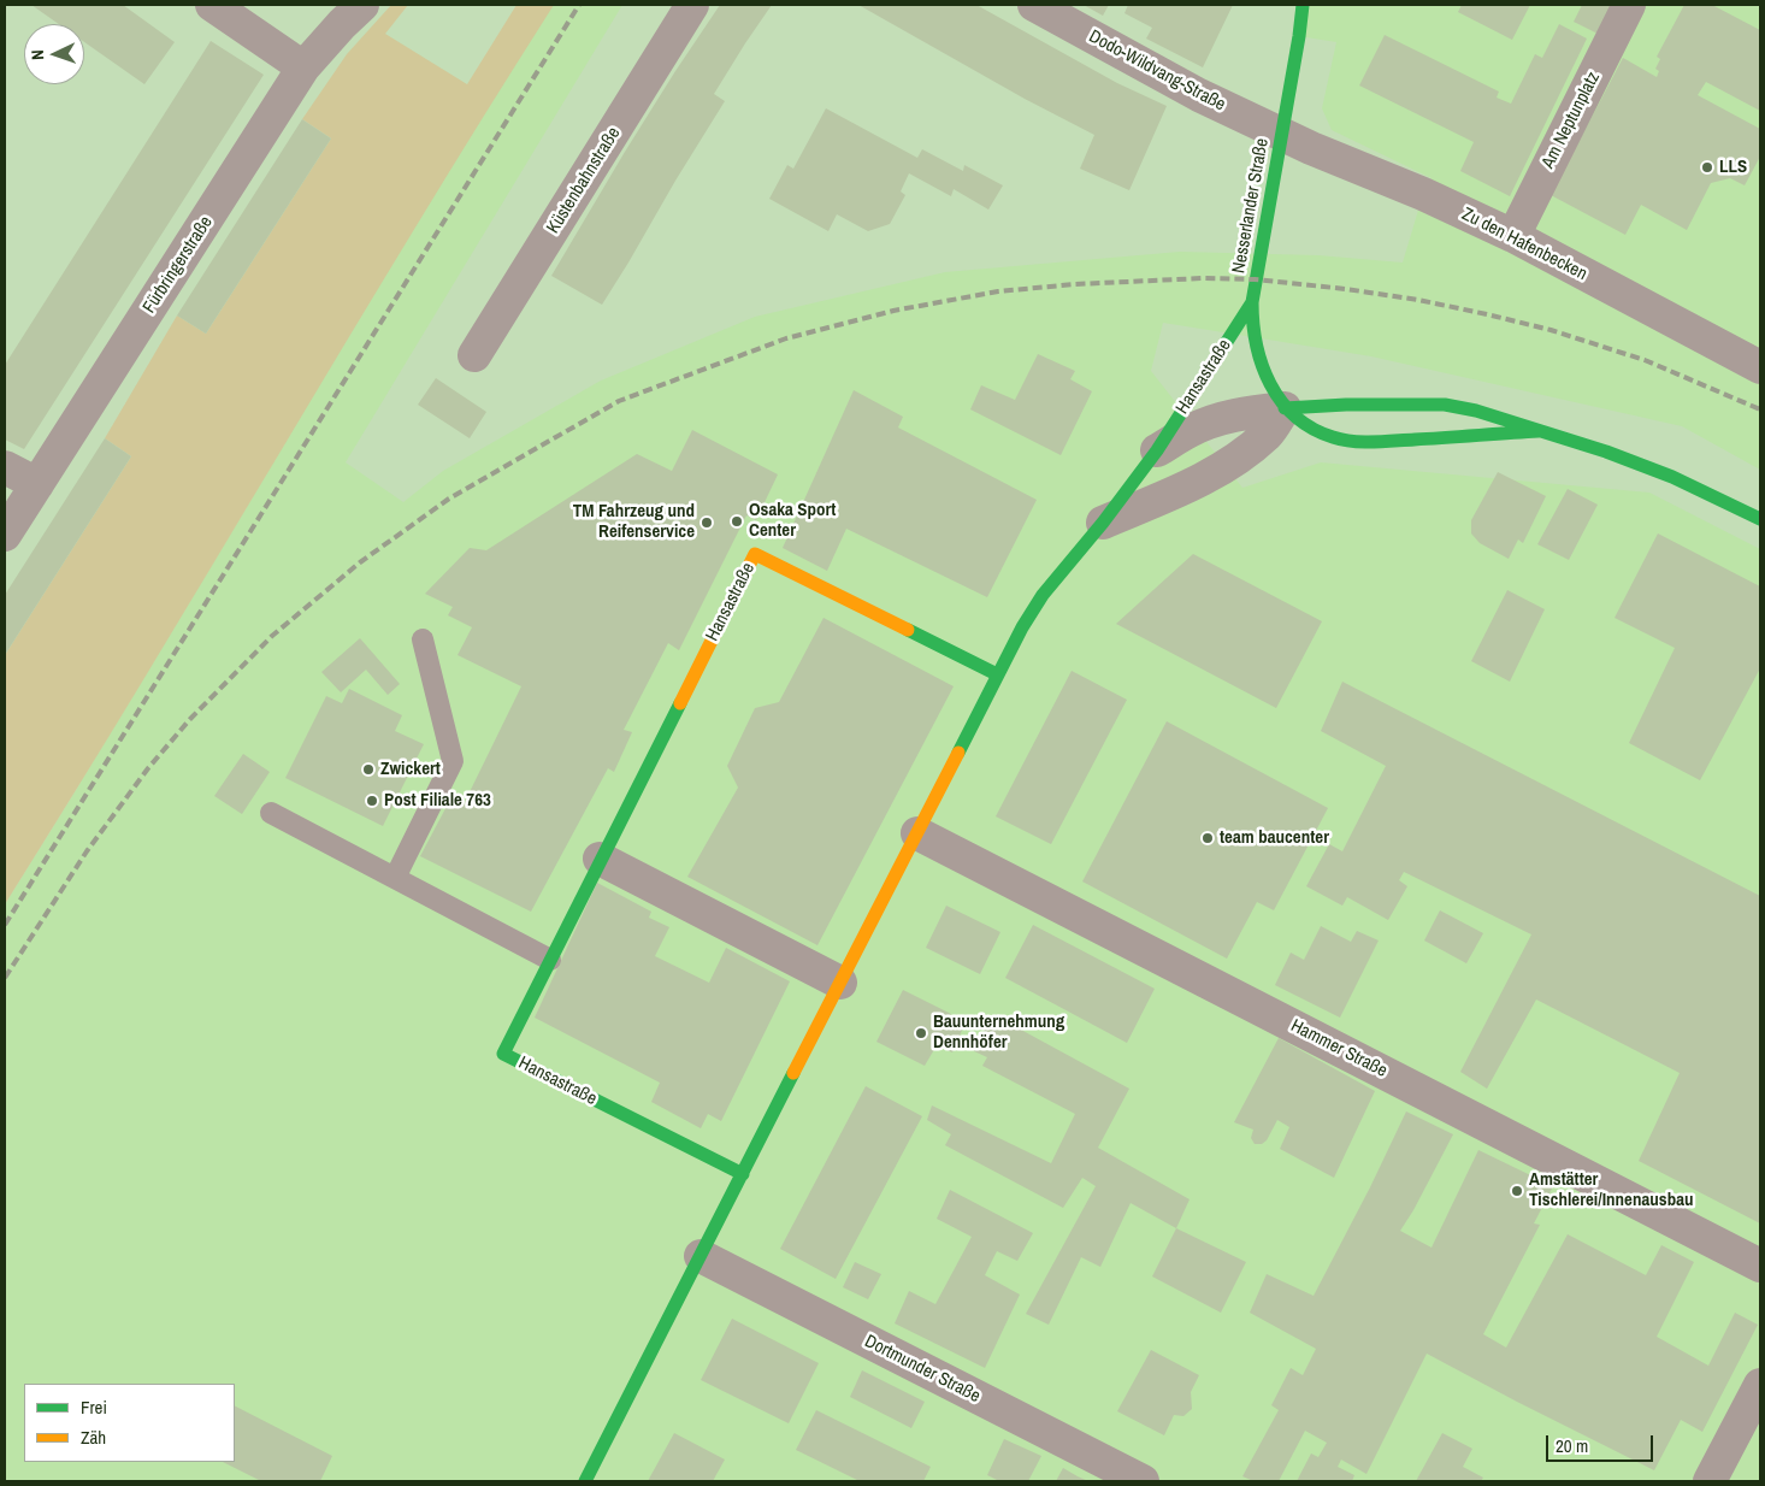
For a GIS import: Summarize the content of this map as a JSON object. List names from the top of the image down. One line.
{"streets":{"street":["Dodo-Wildvang-Straße","Am Neptunplatz","Küstenbahnstraße","Nesserlander Straße","Zu den Hafenbecken","Fürbringerstraße","Hansastraße","Hammer Straße","Dortmunder Straße"]},"crossings":[["Dodo-Wildvang-Straße","Nesserlander Straße"],["Dodo-Wildvang-Straße","Zu den Hafenbecken"],["Am Neptunplatz","Zu den Hafenbecken"],["Nesserlander Straße","Zu den Hafenbecken"],["Nesserlander Straße","Hansastraße"],["Hansastraße","Hammer Straße"],["Hansastraße","Dortmunder Straße"]],"places":["LLS","Osaka Sport Center","TM Fahrzeug und Reifenservice","Zwickert","Post Filiale 763","team baucenter","Bauunternehmung Dennhöfer","Amstätter Tischlerei/Innenausbau"],"legend":["Frei","Zäh"],"scale_bar":"20 m","north":"left"}
